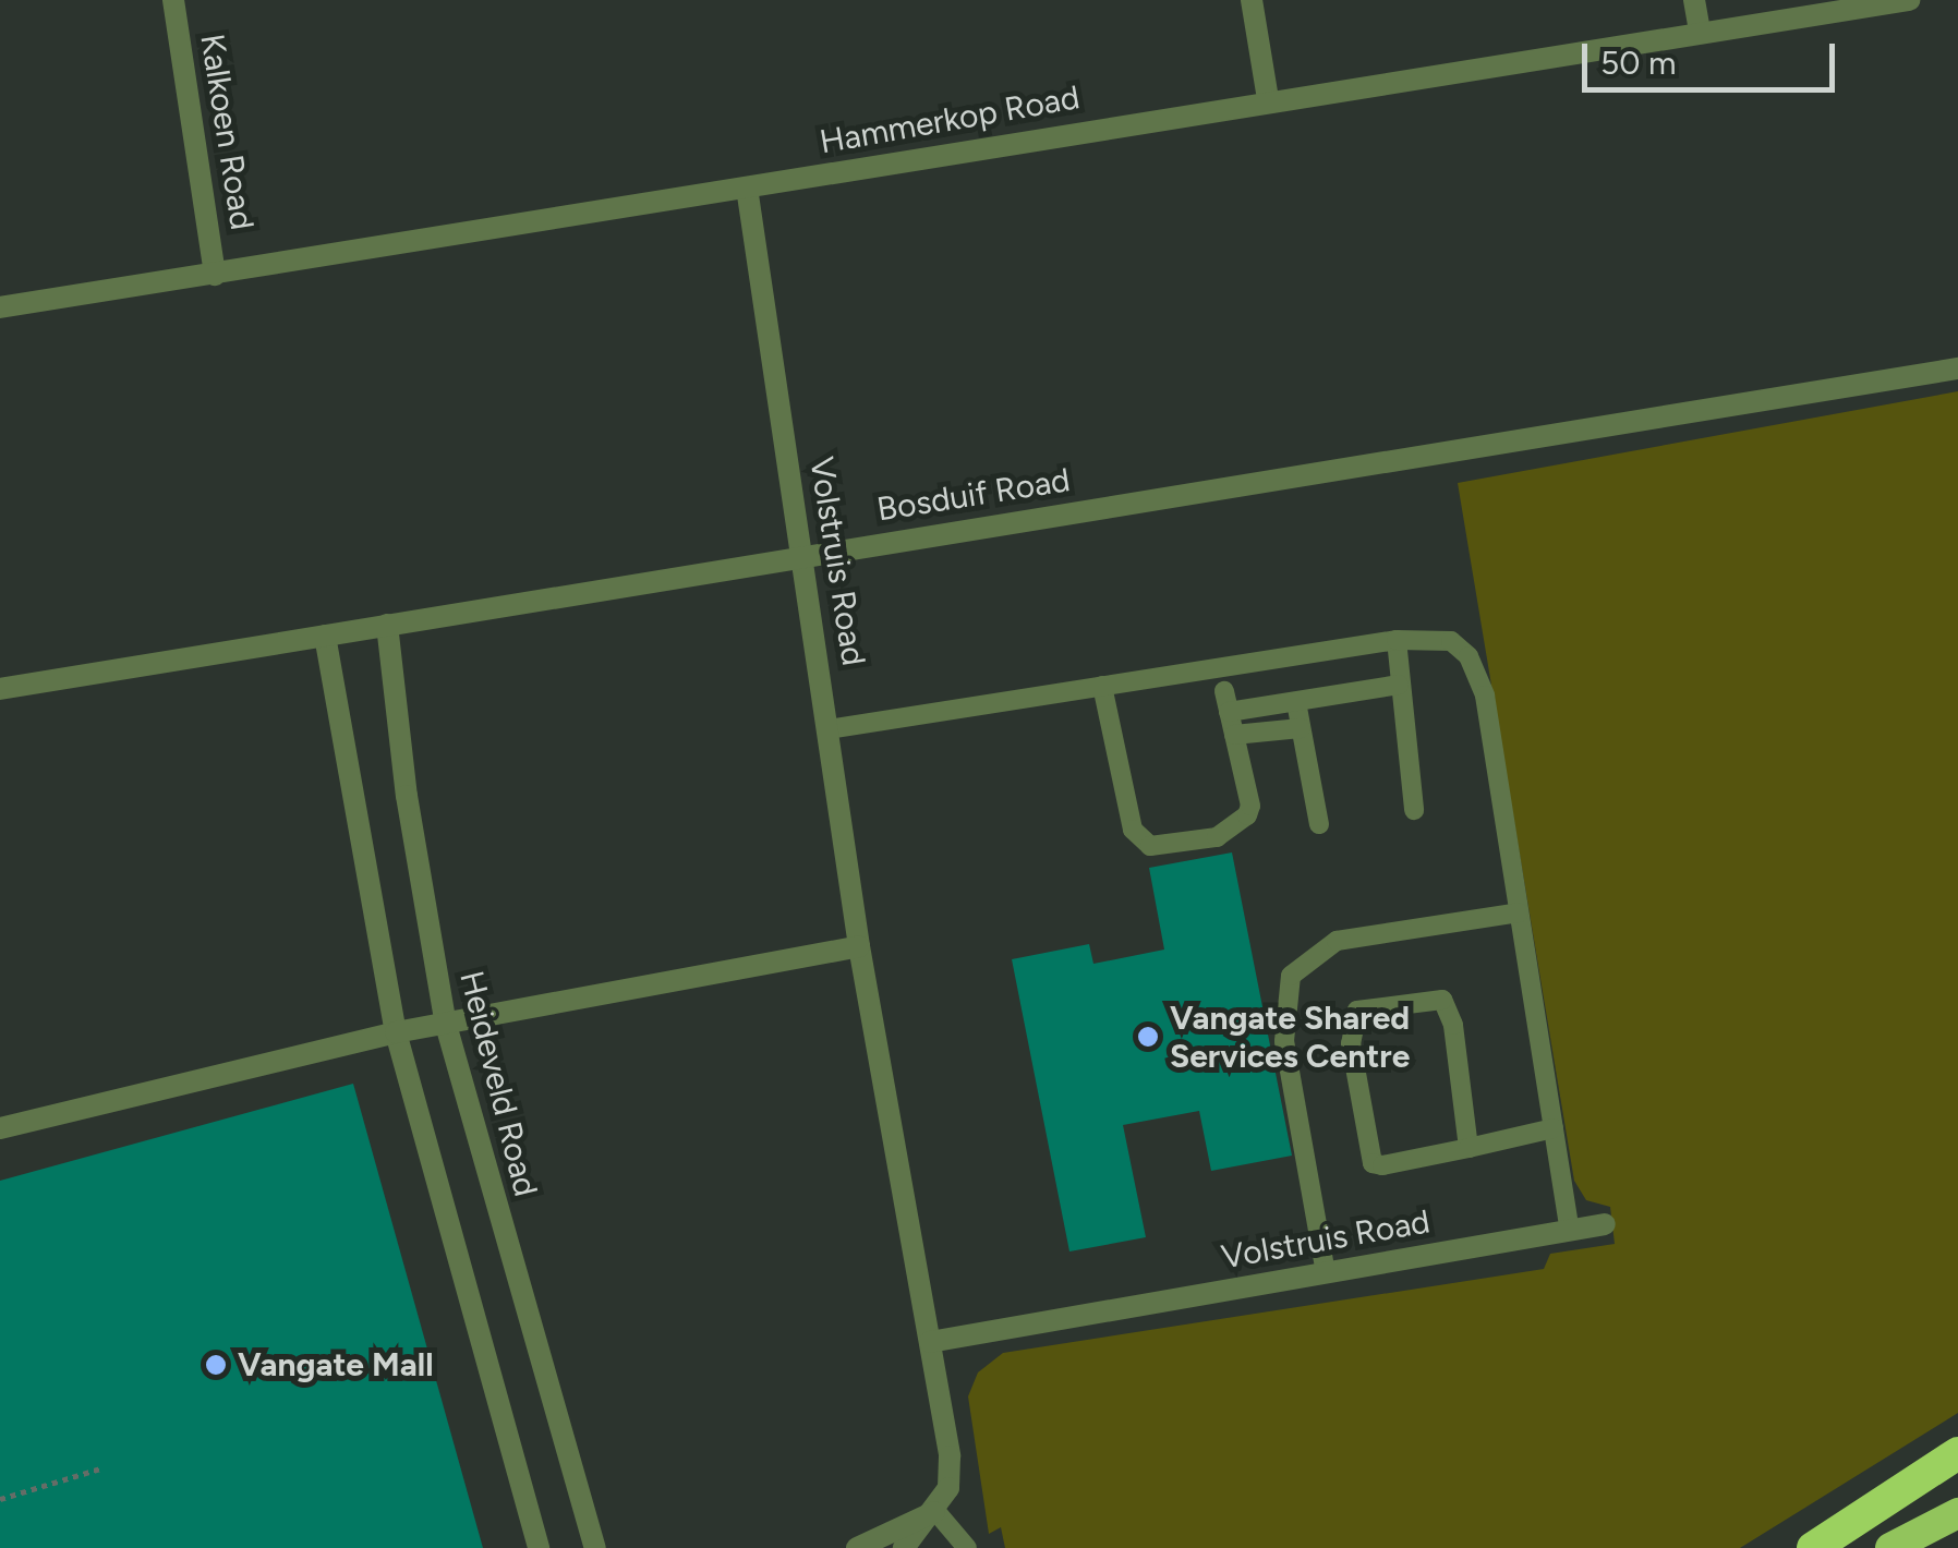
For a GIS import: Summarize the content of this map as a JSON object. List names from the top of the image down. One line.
{"streets":{"street":["Hammerkop Road","Kalkoen Road","Bosduif Road","Volstruis Road","Heideveld Road"]},"crossings":[["Hammerkop Road","Kalkoen Road"],["Hammerkop Road","Volstruis Road"],["Bosduif Road","Volstruis Road"],["Bosduif Road","Heideveld Road"]],"places":["Vangate Shared Services Centre","Vangate Mall"],"scale_bar":"50 m"}
